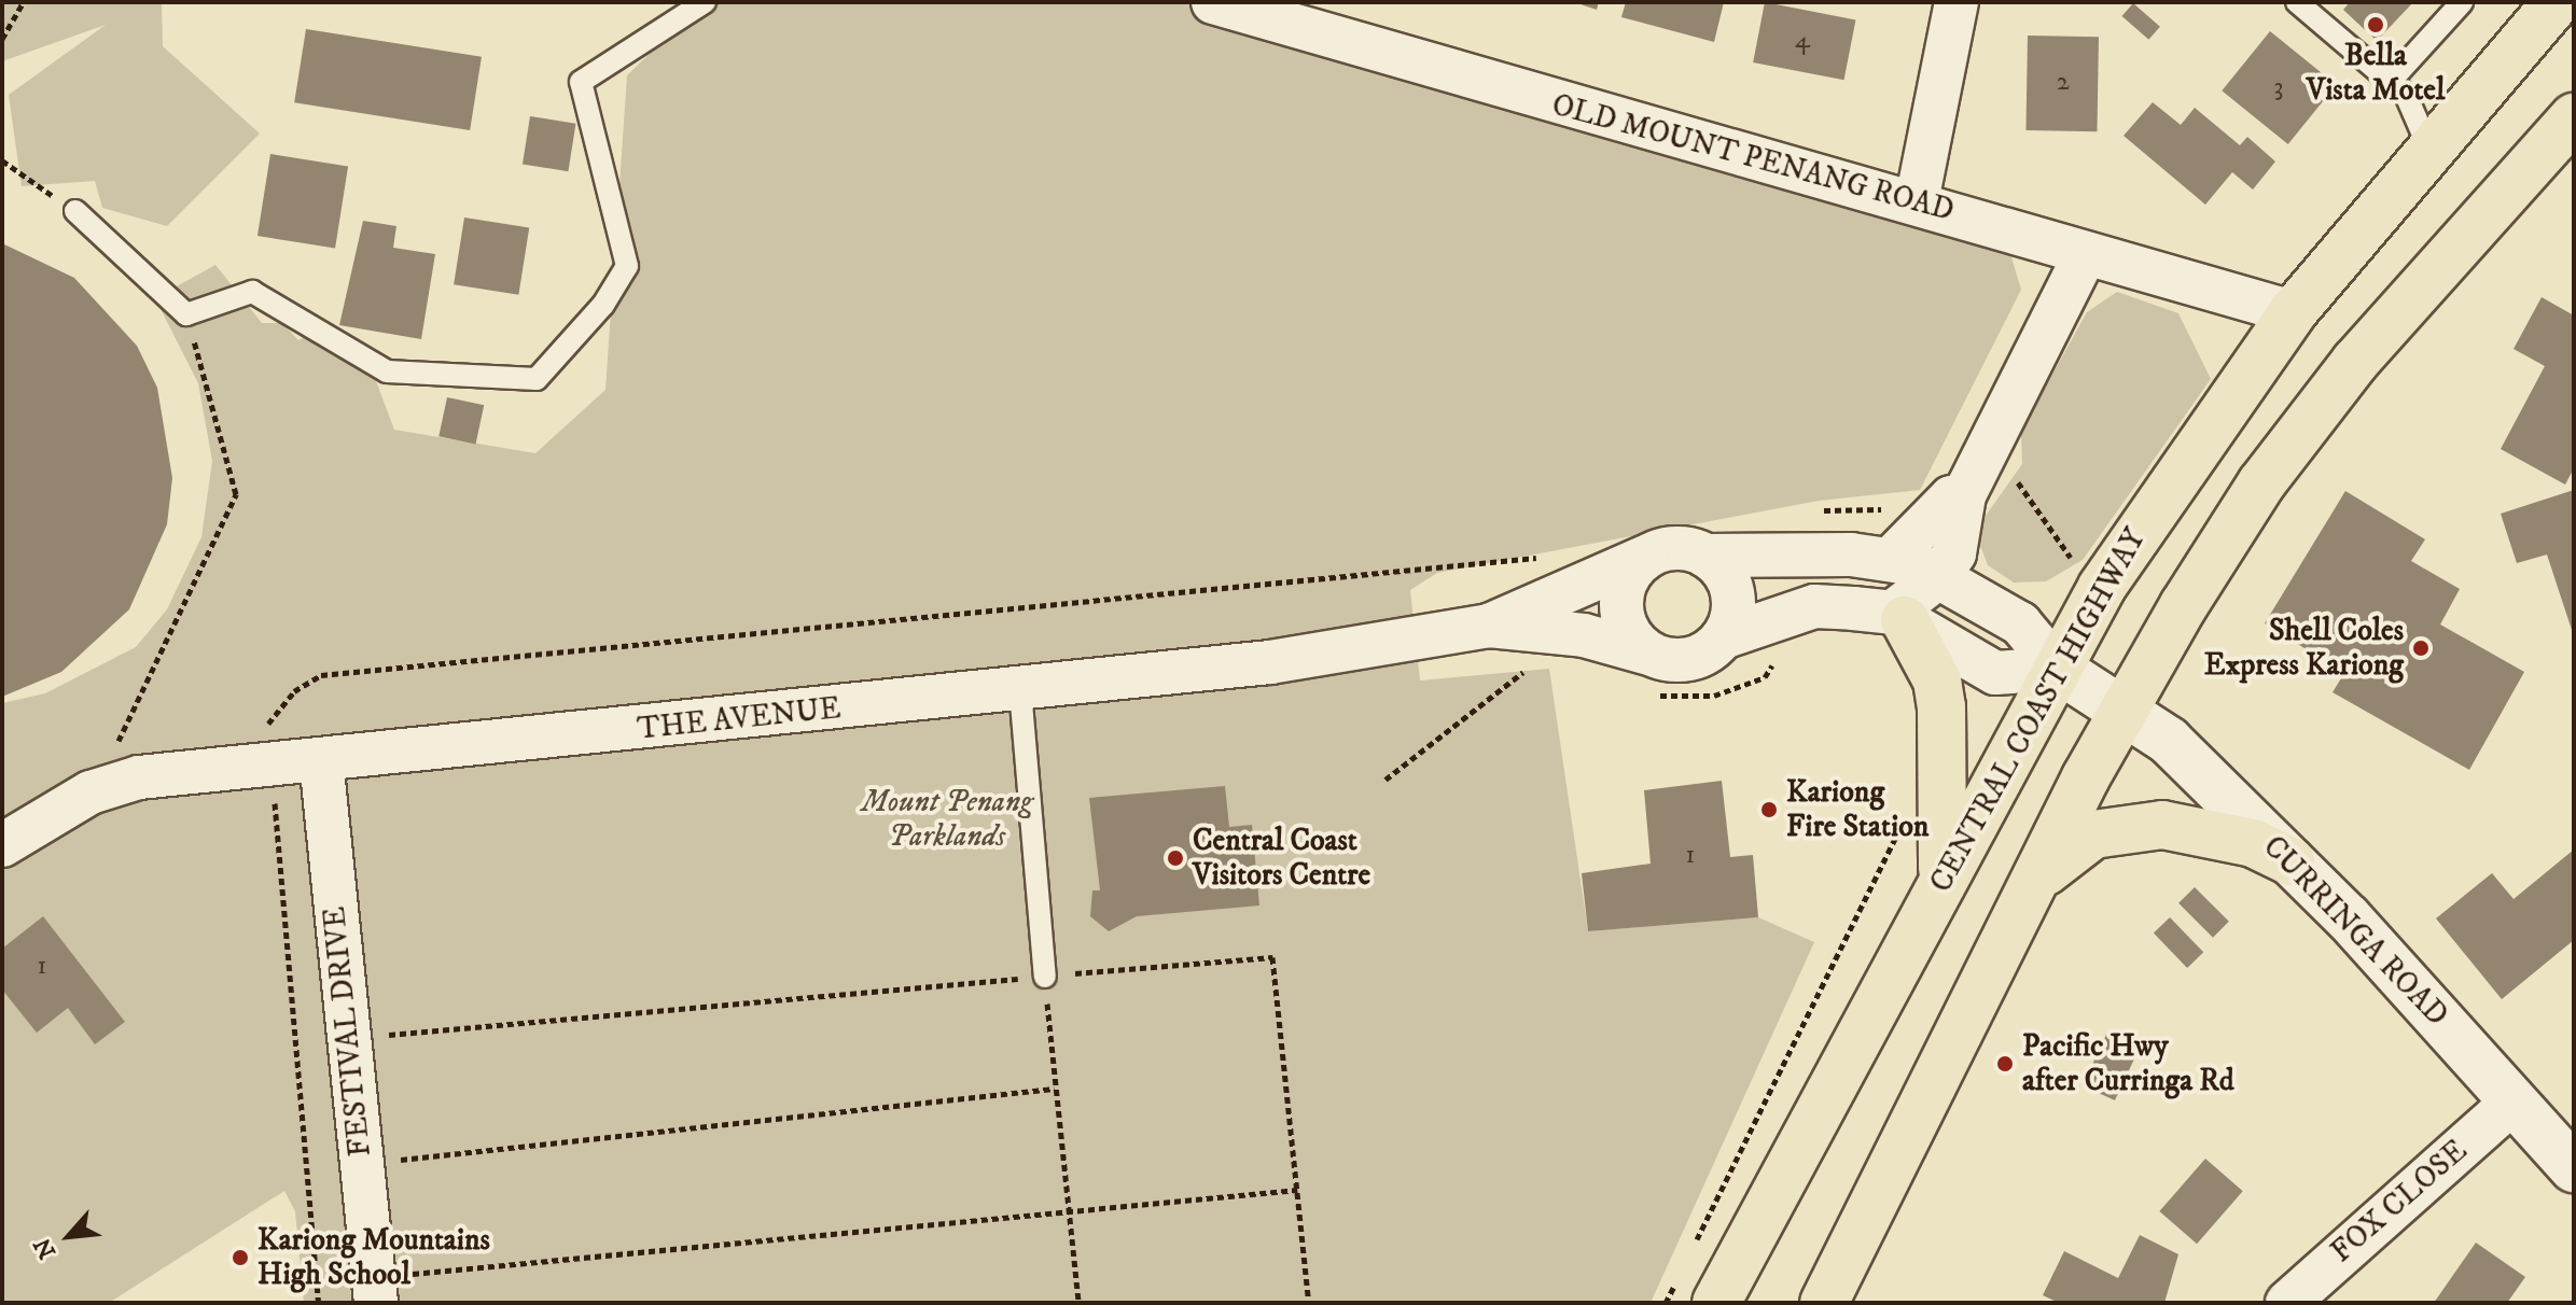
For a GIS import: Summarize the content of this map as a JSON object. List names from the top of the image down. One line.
{"streets":{"highway":["CENTRAL COAST HIGHWAY"],"street":["OLD MOUNT PENANG ROAD","THE AVENUE","CURRINGA ROAD","FESTIVAL DRIVE","FOX CLOSE"]},"crossings":[["OLD MOUNT PENANG ROAD","CENTRAL COAST HIGHWAY"],["CENTRAL COAST HIGHWAY","CURRINGA ROAD"],["THE AVENUE","FESTIVAL DRIVE"],["CURRINGA ROAD","FOX CLOSE"]],"parks":["Mount Penang Parklands"],"places":["Bella Vista Motel","Shell Coles Express Kariong","Kariong Fire Station","Central Coast Visitors Centre","Pacific Hwy after Curringa Rd","Kariong Mountains High School"],"house_numbers":["4","2","3","1","1"],"north":"bottom left"}
